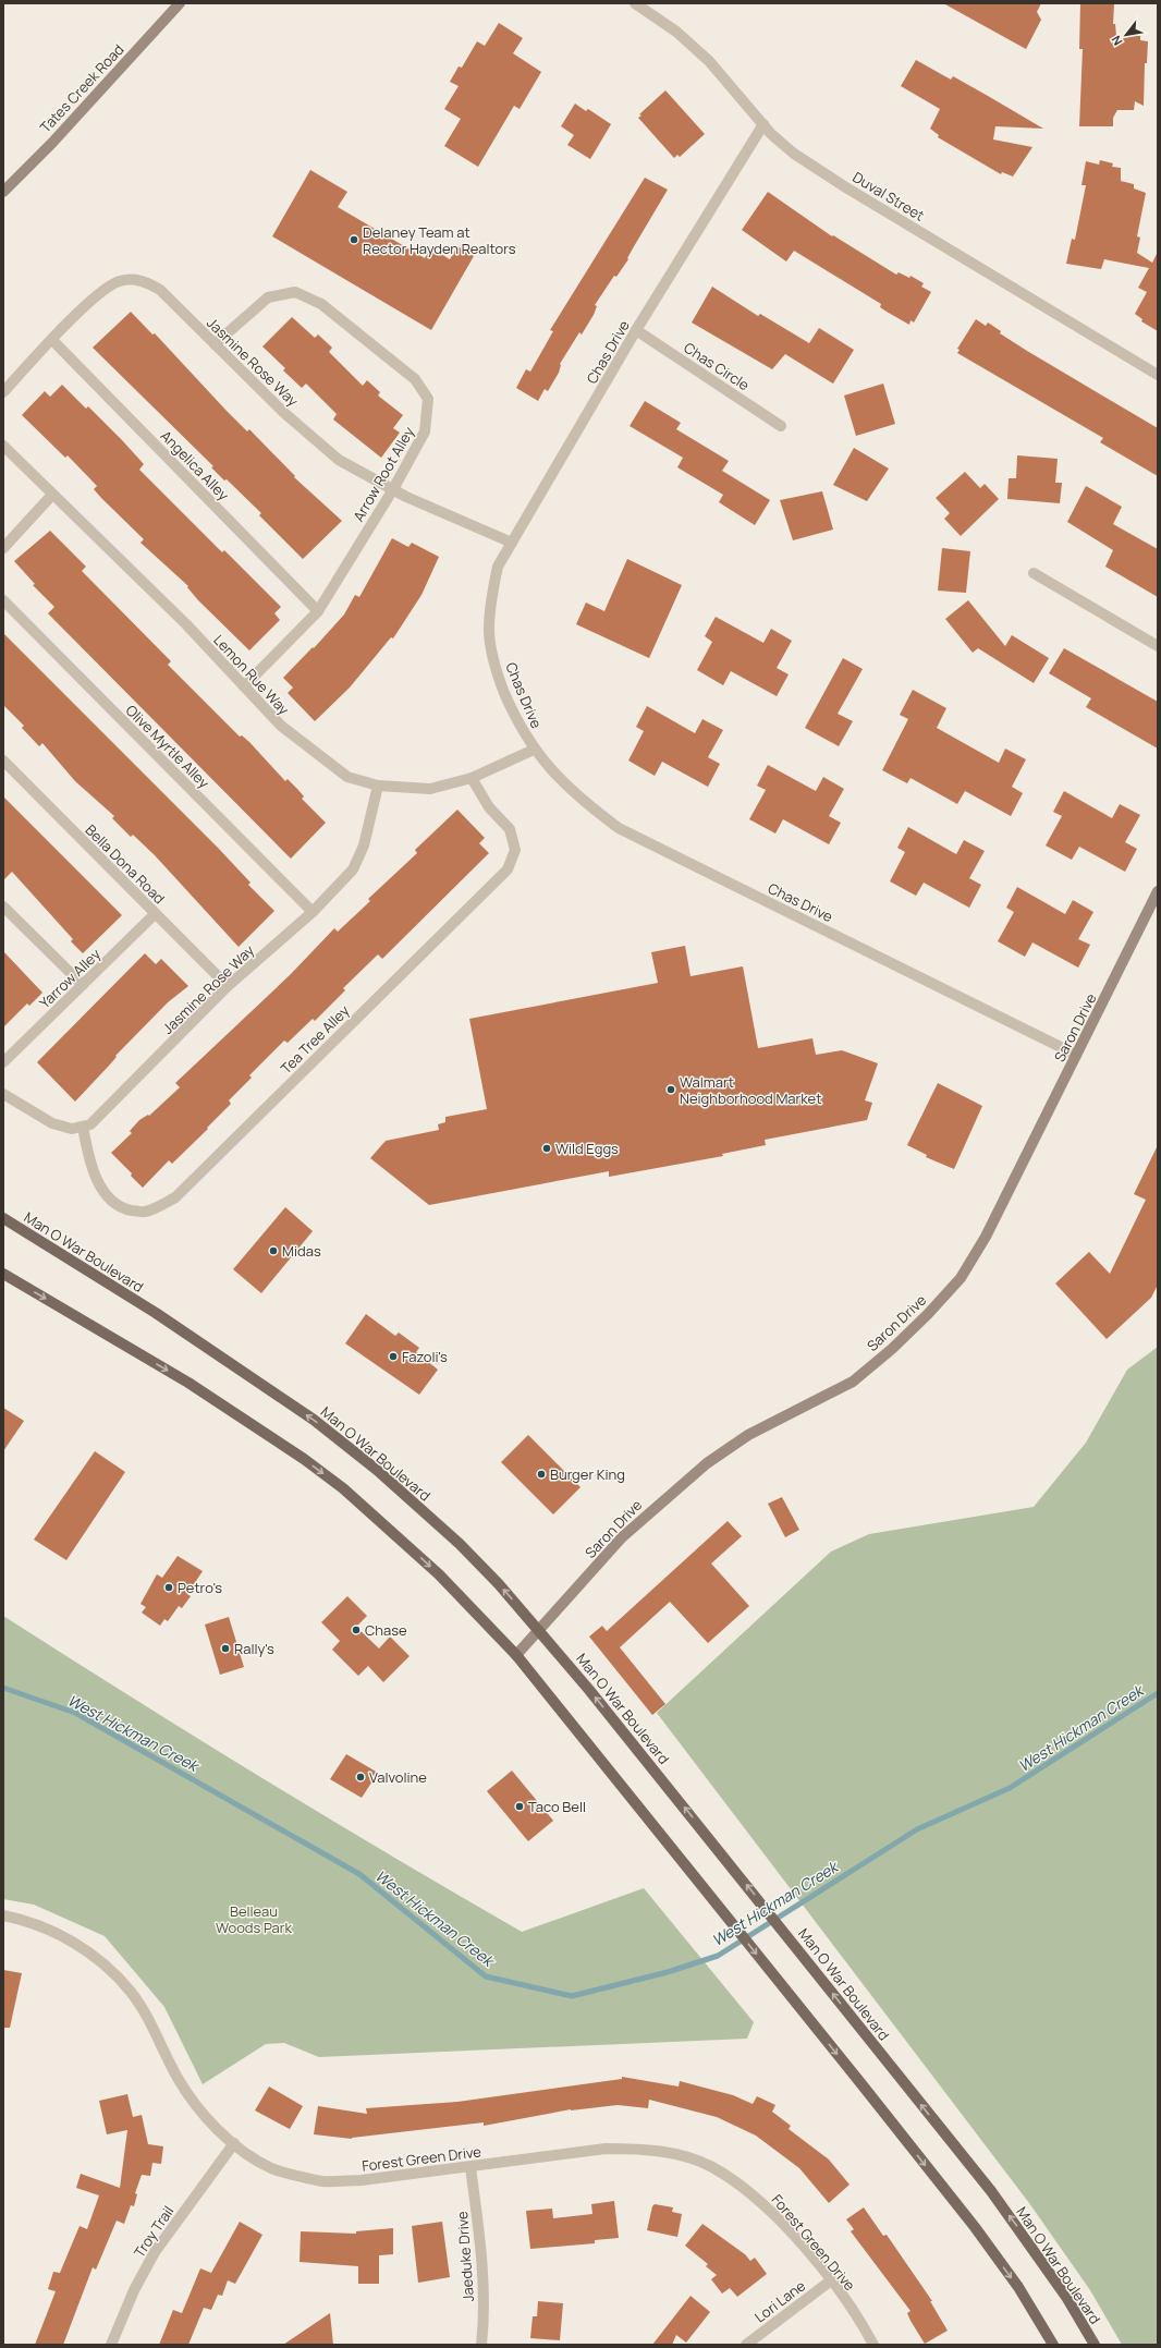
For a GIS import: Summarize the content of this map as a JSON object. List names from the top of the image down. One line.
{"streets":{"main road":["Man O War Boulevard"],"street":["Tates Creek Road","Duval Street","Chas Drive","Jasmine Rose Way","Chas Circle","Angelica Alley","Arrow Root Alley","Lemon Rue Way","Olive Myrtle Alley","Bella Dona Road","Yarrow Alley","Saron Drive","Tea Tree Alley","Forest Green Drive","Troy Trail","Jaeduke Drive","Lori Lane"]},"crossings":[["Duval Street","Chas Drive"],["Chas Drive","Jasmine Rose Way"],["Chas Drive","Chas Circle"],["Chas Drive","Lemon Rue Way"],["Chas Drive","Saron Drive"],["Jasmine Rose Way","Angelica Alley"],["Jasmine Rose Way","Arrow Root Alley"],["Jasmine Rose Way","Lemon Rue Way"],["Jasmine Rose Way","Olive Myrtle Alley"],["Jasmine Rose Way","Bella Dona Road"],["Jasmine Rose Way","Tea Tree Alley"],["Angelica Alley","Arrow Root Alley"],["Arrow Root Alley","Lemon Rue Way"],["Lemon Rue Way","Tea Tree Alley"],["Bella Dona Road","Yarrow Alley"],["Saron Drive","Man O War Boulevard"],["Forest Green Drive","Troy Trail"],["Forest Green Drive","Jaeduke Drive"],["Forest Green Drive","Lori Lane"]],"water":["West Hickman Creek"],"parks":["Belleau Woods Park"],"places":["Delaney Team at Rector Hayden Realtors","Walmart Neighborhood Market","Wild Eggs","Midas","Fazoli's","Burger King","Petro's","Chase","Rally's","Valvoline","Taco Bell"],"north":"bottom left"}
